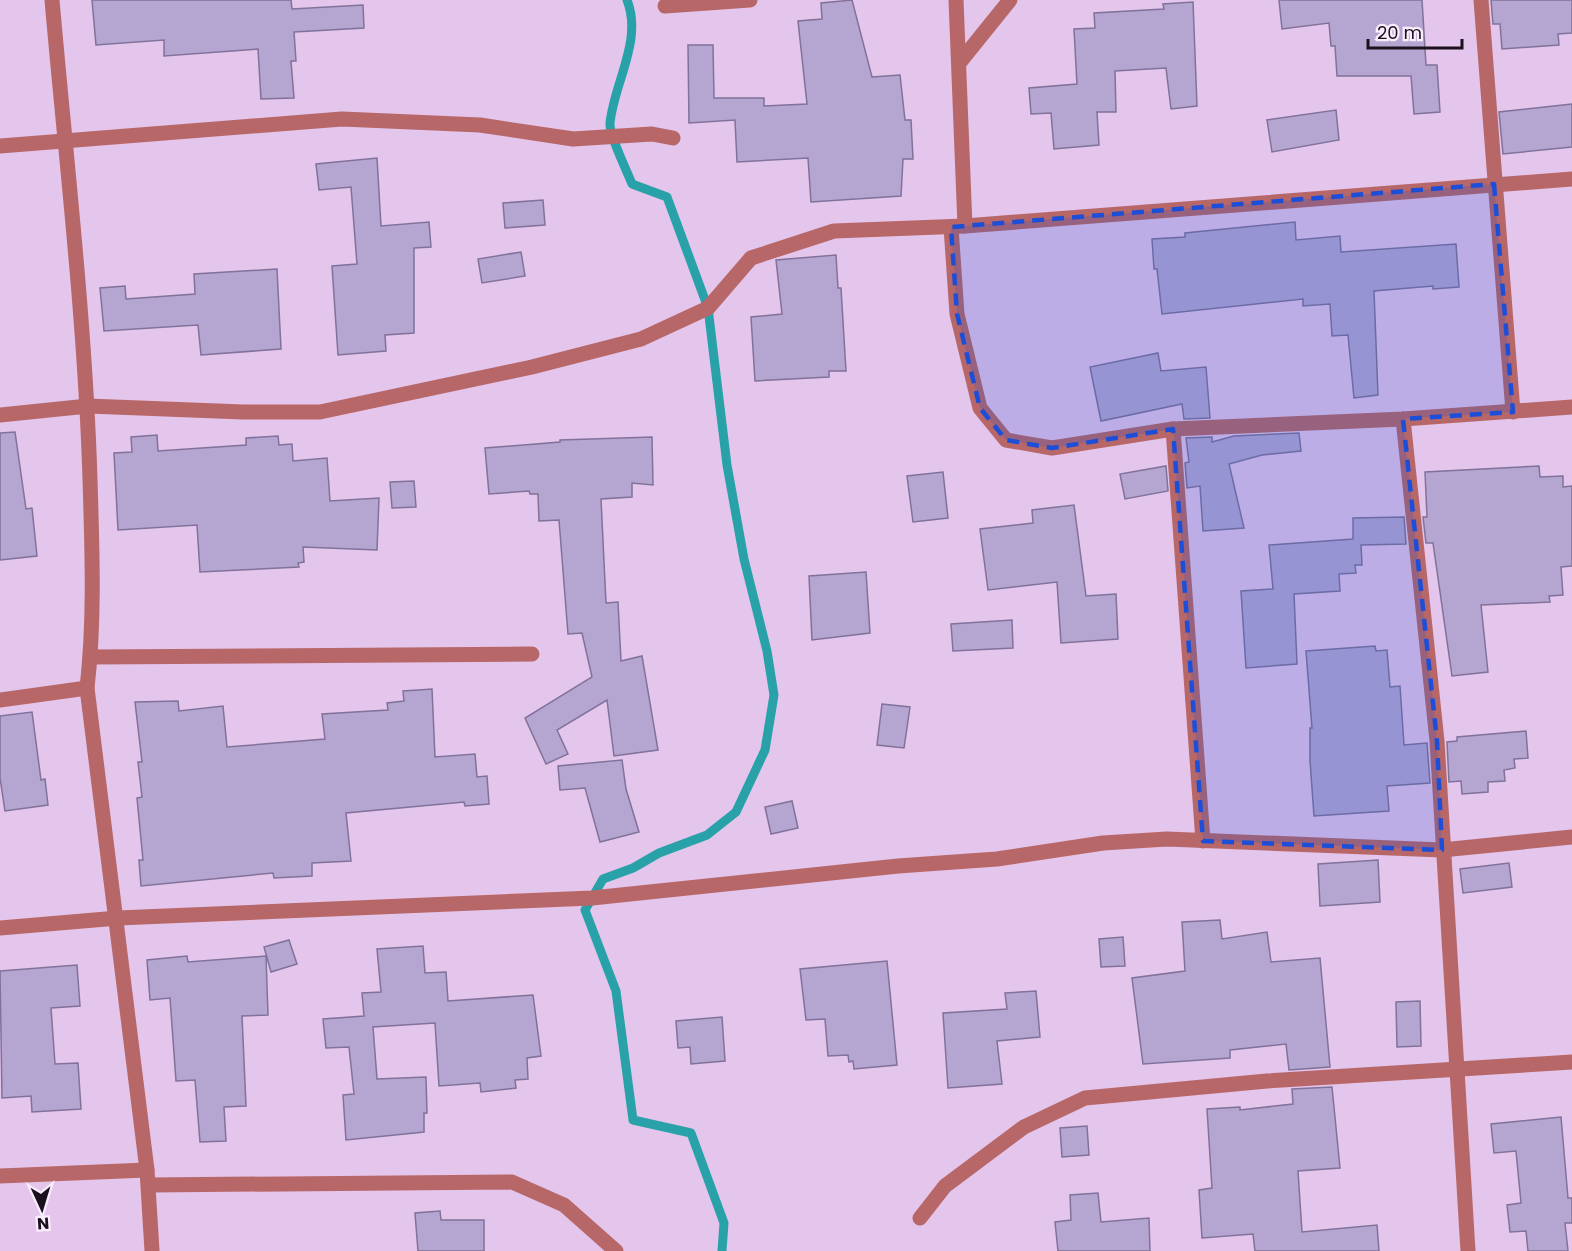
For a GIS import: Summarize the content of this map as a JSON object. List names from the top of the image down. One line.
{"scale_bar":"20 m","north":"bottom"}
